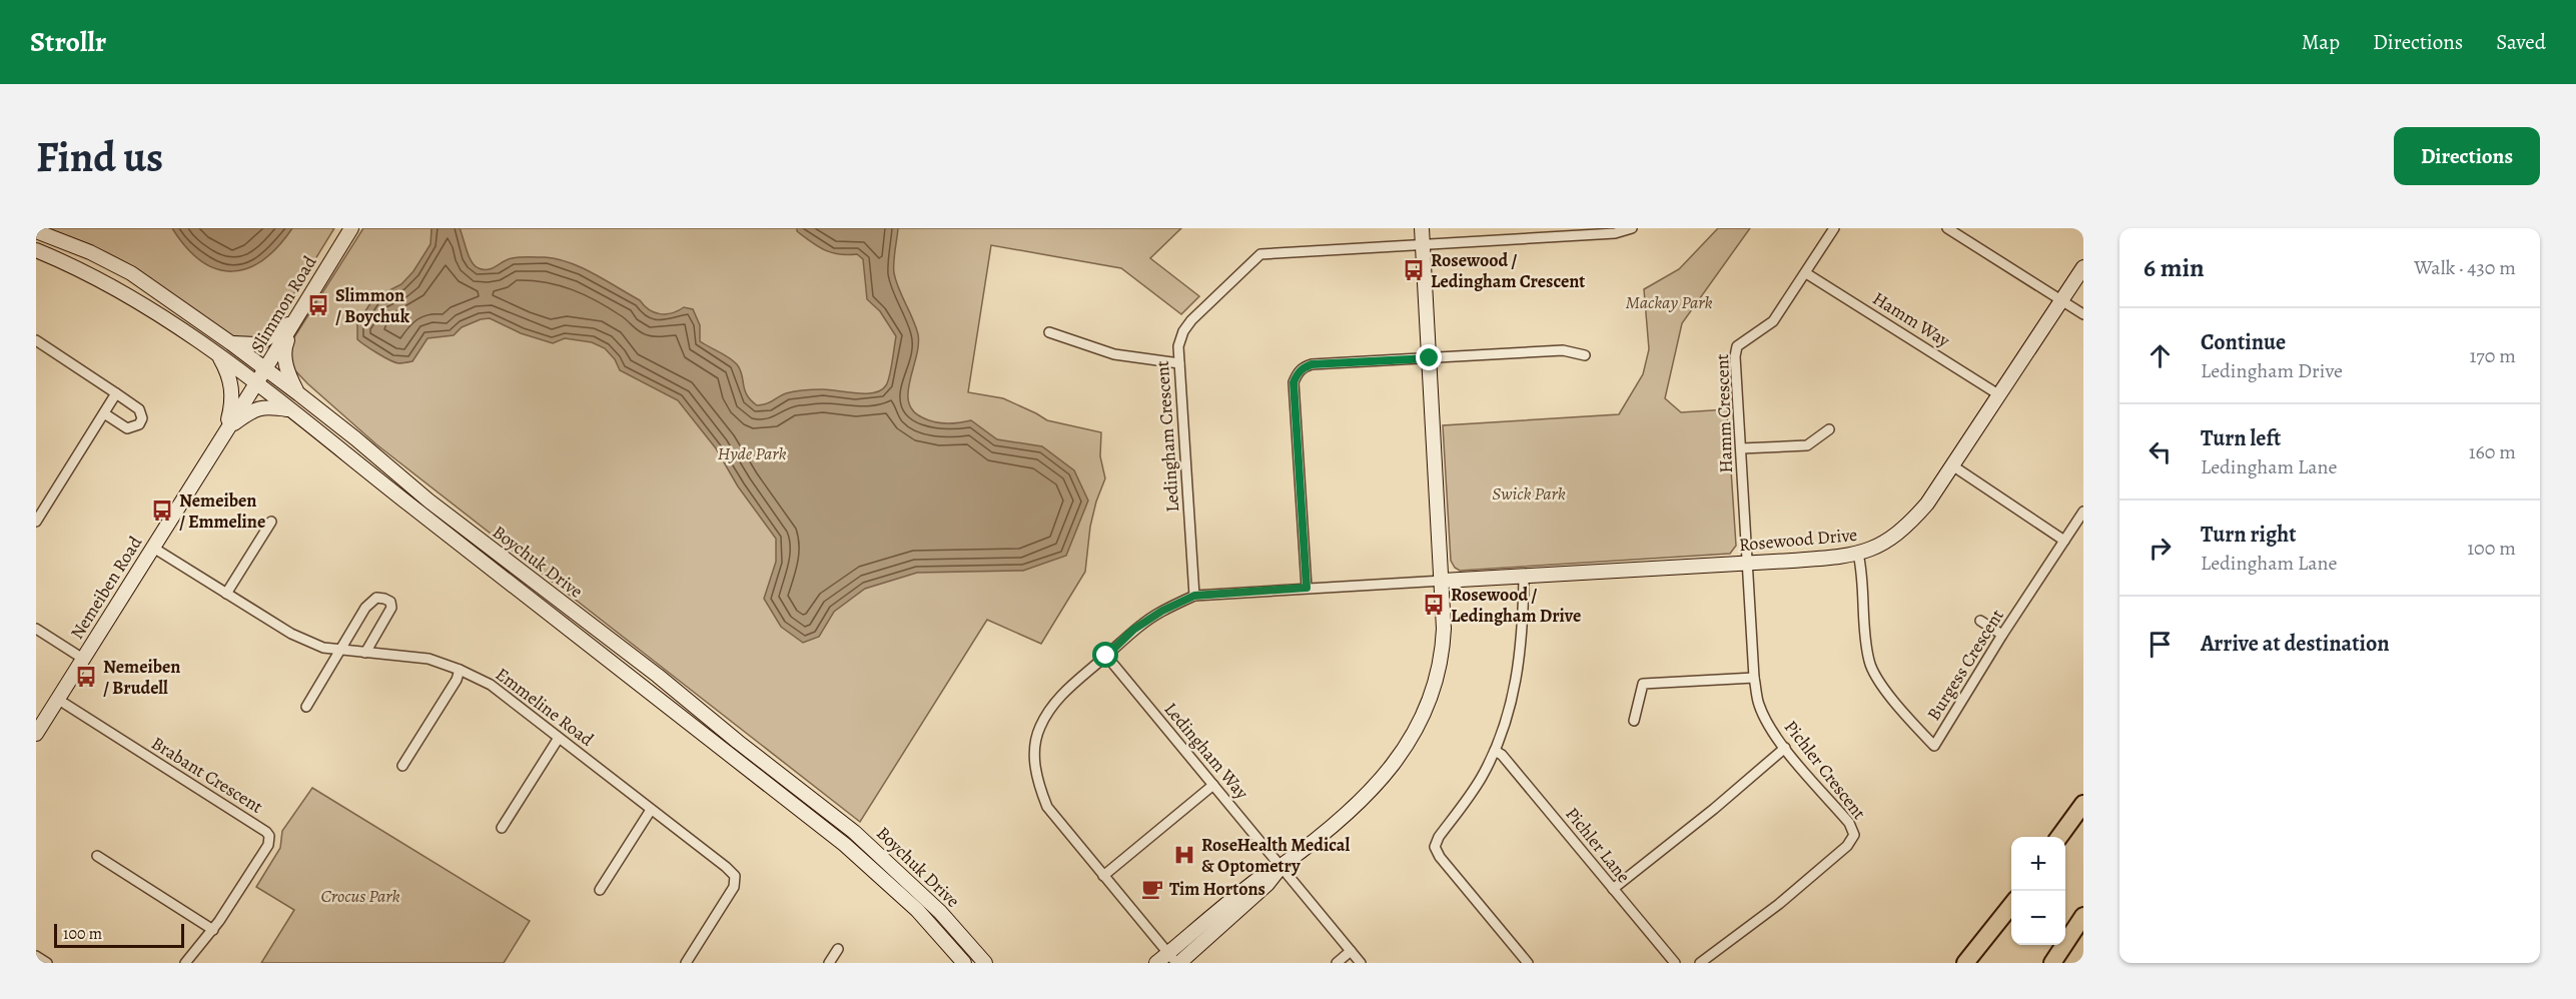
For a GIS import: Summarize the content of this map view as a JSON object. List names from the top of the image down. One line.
{"streets":{"main road":["Slimmon Road","Rosewood Drive","Boychuk Drive","Nemeiben Road"],"street":["Hamm Way","Hamm Crescent","Ledingham Crescent","Burgess Crescent","Emmeline Road","Ledingham Way","Pichler Crescent","Brabant Crescent","Pichler Lane"]},"crossings":[["Slimmon Road","Boychuk Drive"],["Slimmon Road","Nemeiben Road"],["Hamm Way","Hamm Crescent"],["Hamm Way","Rosewood Drive"],["Hamm Crescent","Rosewood Drive"],["Hamm Crescent","Pichler Crescent"],["Rosewood Drive","Burgess Crescent"],["Rosewood Drive","Pichler Crescent"],["Boychuk Drive","Nemeiben Road"],["Nemeiben Road","Emmeline Road"],["Nemeiben Road","Brabant Crescent"]],"parks":["Mackay Park","Hyde Park","Swick Park","Crocus Park"],"places":{"bus stop":["Rosewood / Ledingham Crescent","Slimmon / Boychuk","Nemeiben / Emmeline","Rosewood / Ledingham Drive","Nemeiben / Brudell"],"hospital":["RoseHealth Medical & Optometry"],"cafe":["Tim Hortons"]},"scale_bar":"100 m","page":{"header":"Strollr","nav":["Map","Directions","Saved"],"buttons":"Directions","title":"Find us","heading":["6 min","Walk · 430 m"],"list":[["Continue","Ledingham Drive","170 m"],["Turn left","Ledingham Lane","160 m"],["Turn right","Ledingham Lane","100 m"],"Arrive at destination"],"map_buttons":["+","−"],"scale":"100 m"}}
